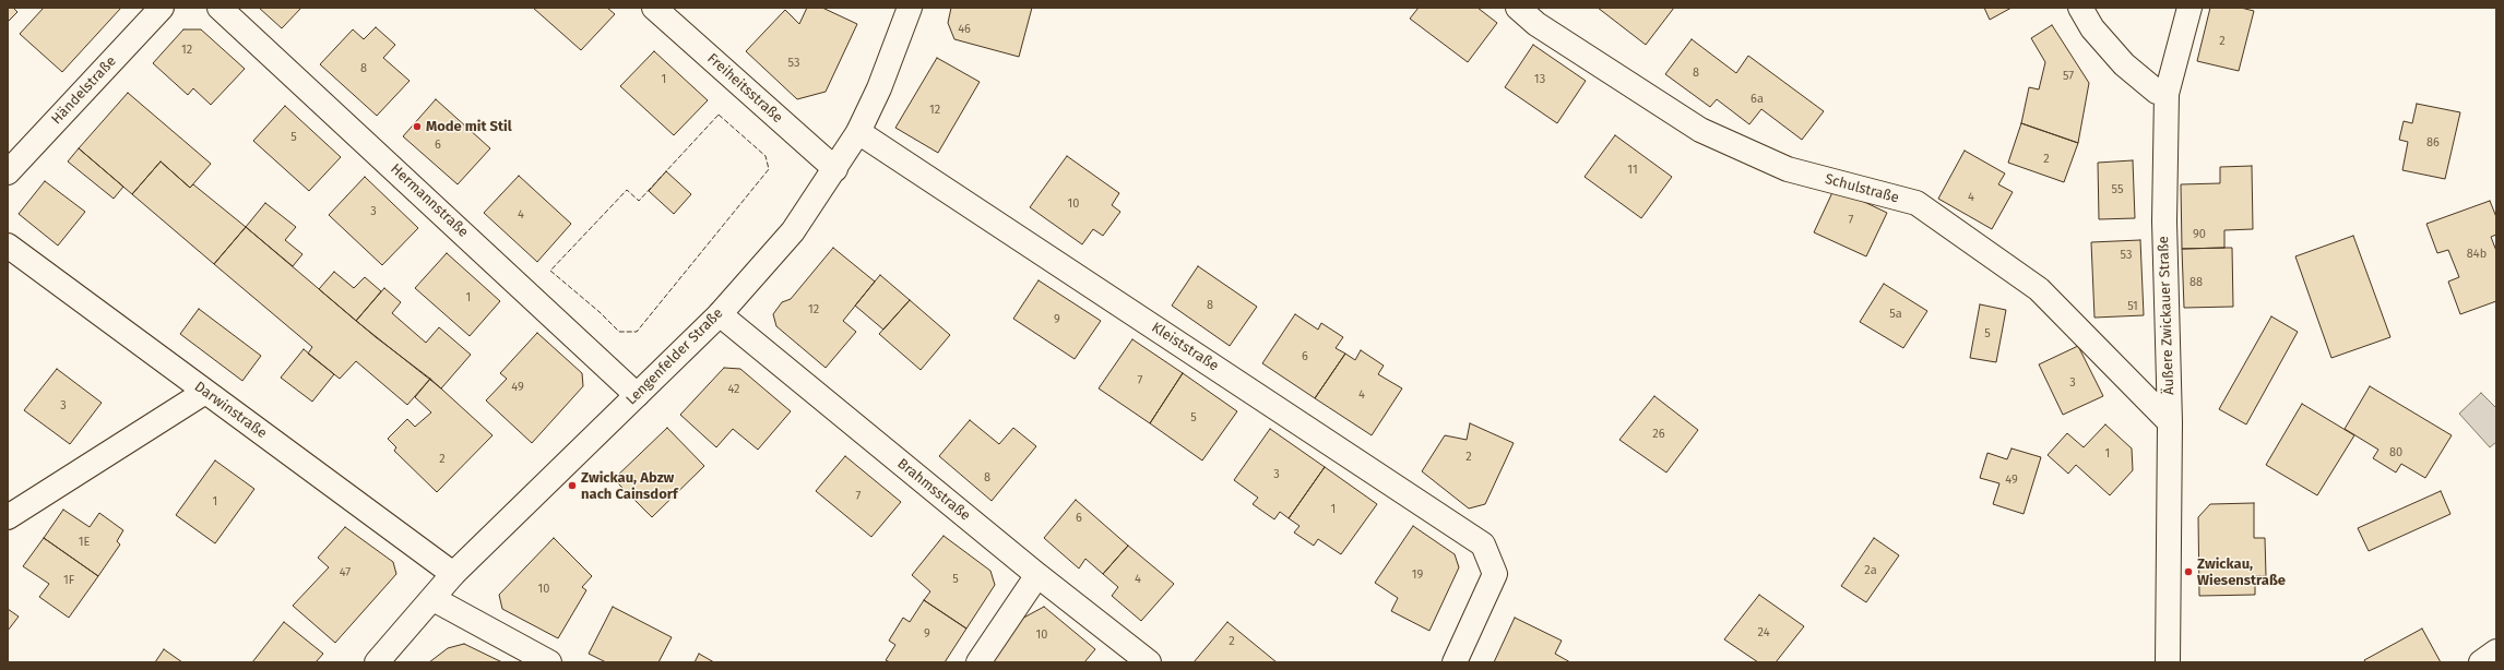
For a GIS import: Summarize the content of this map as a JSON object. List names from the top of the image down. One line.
{"streets":{"street":["Freiheitsstraße","Händelstraße","Schulstraße","Hermannstraße","Äußere Zwickauer Straße","Kleiststraße","Lengenfelder Straße","Darwinstraße","Brahmsstraße"]},"crossings":[["Freiheitsstraße","Lengenfelder Straße"],["Schulstraße","Äußere Zwickauer Straße"],["Hermannstraße","Lengenfelder Straße"],["Kleiststraße","Lengenfelder Straße"],["Lengenfelder Straße","Darwinstraße"],["Lengenfelder Straße","Brahmsstraße"]],"places":["Mode mit Stil","Zwickau, Abzw nach Cainsdorf","Zwickau, Wiesenstraße"],"house_numbers":["46","2","12","53","8","8","57","1","13","6a","12","5","86","6","2","11","55","4","10","3","4","7","90","84b","53","88","1","8","51","12","5a","9","5","6","7","3","49","42","4","3","5","26","80","1","2","2","3","8","49","7","1","1","6","1E","2a","47","19","5","4","1F","10","24","9","10","2"]}
